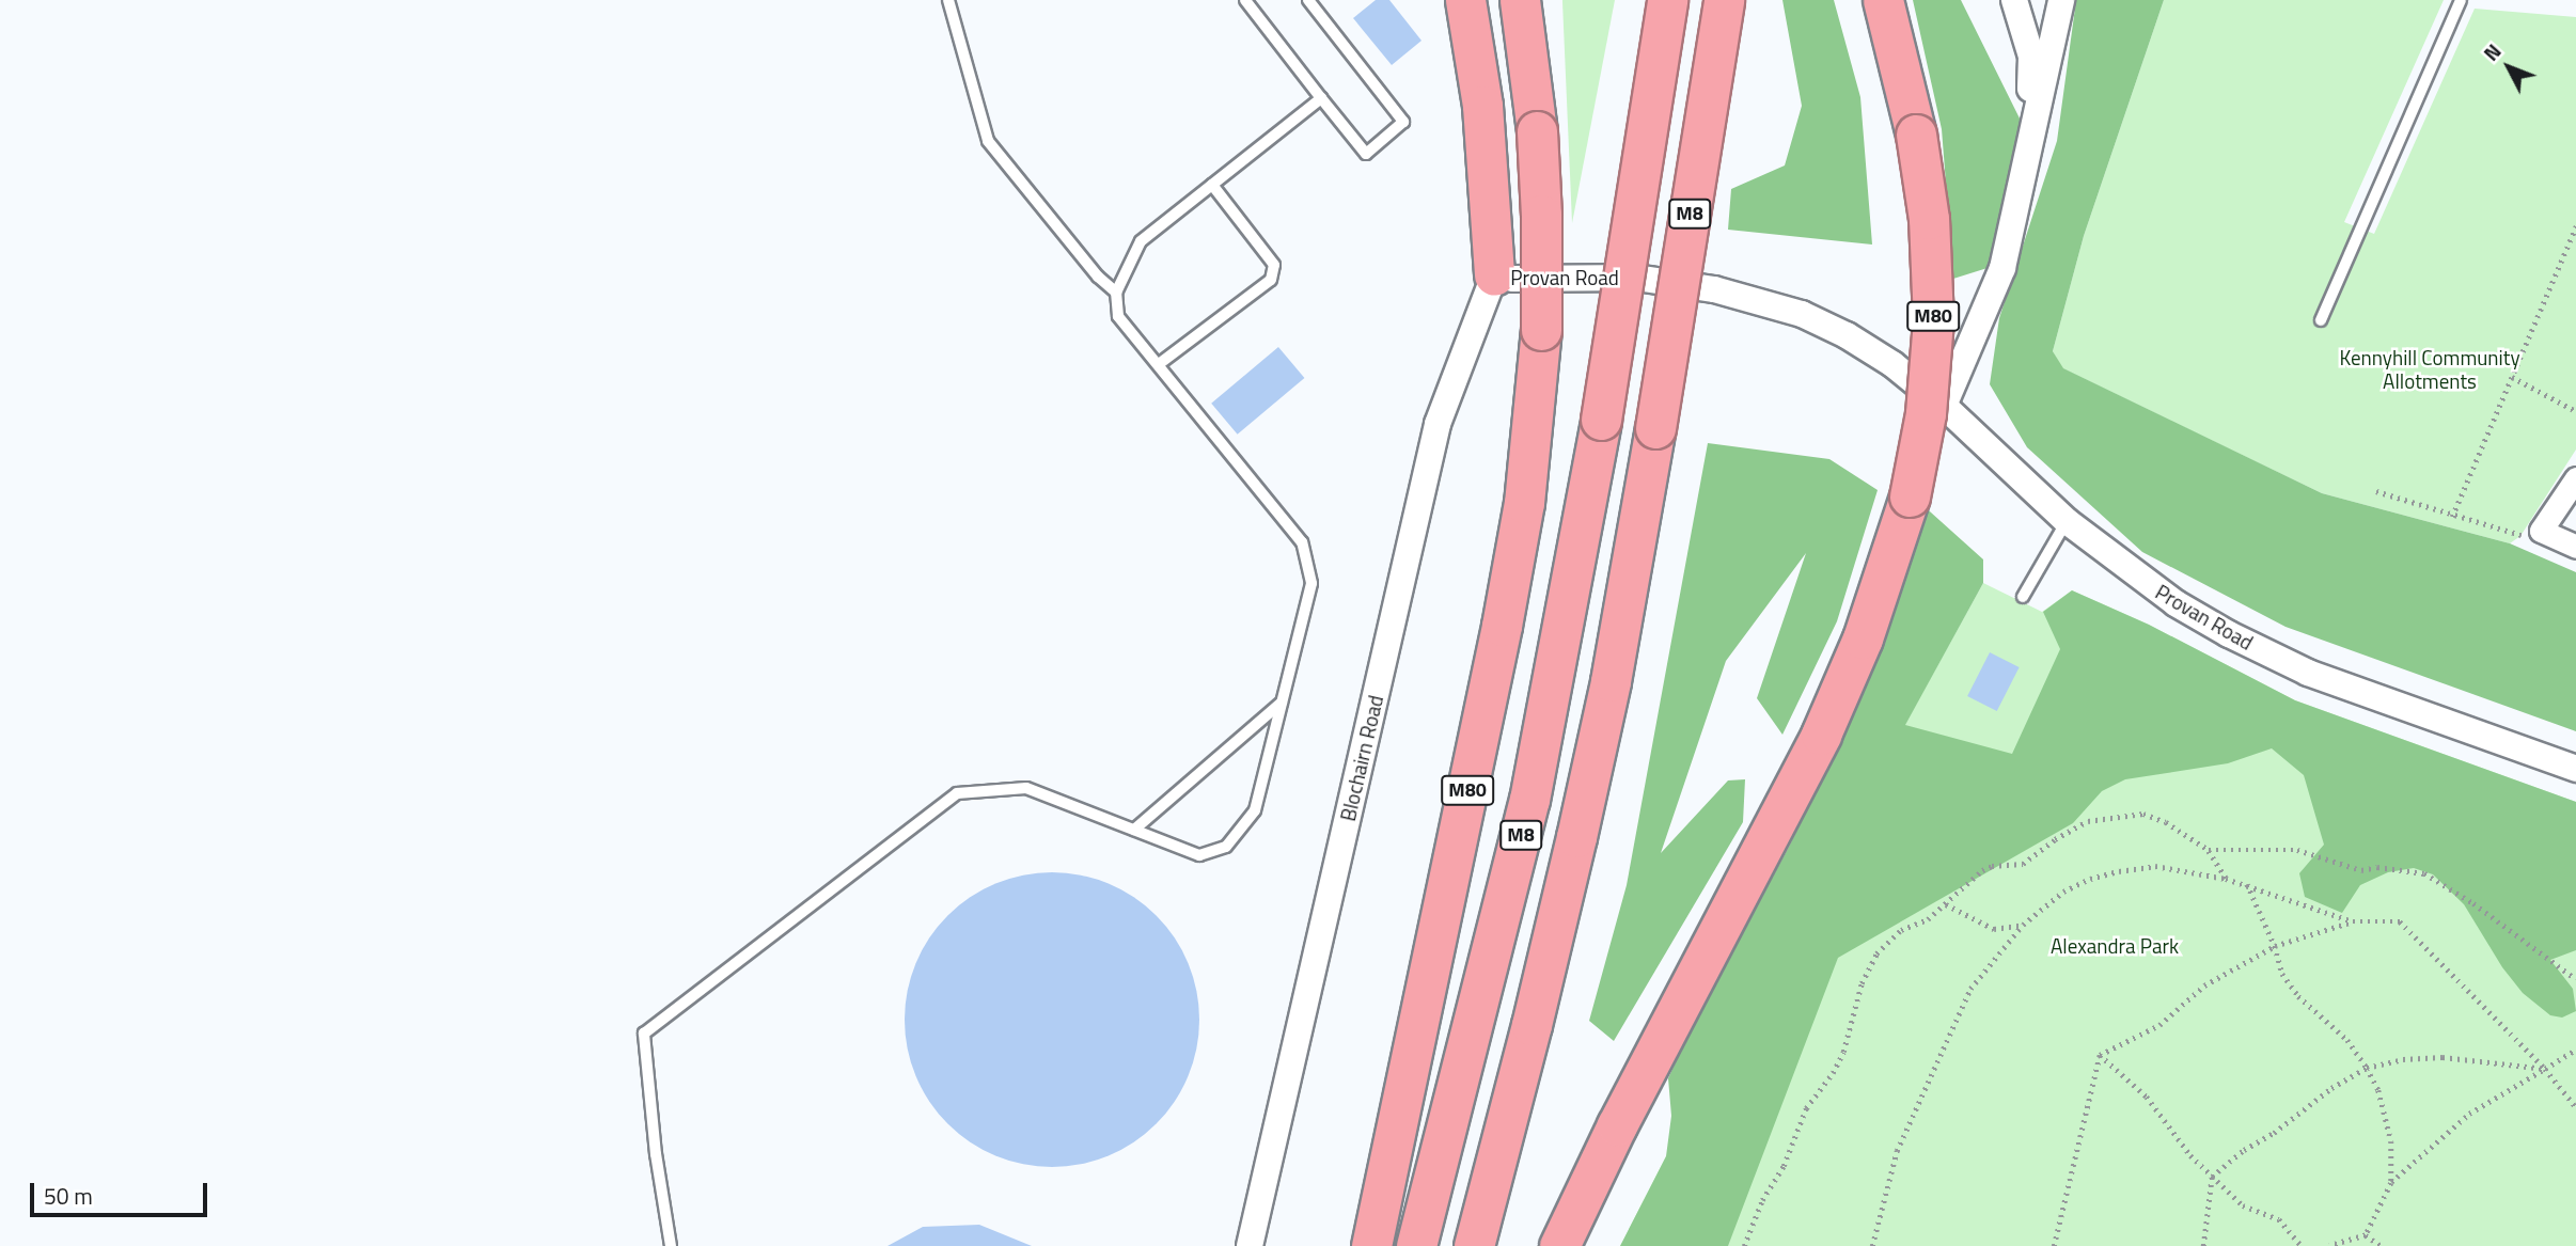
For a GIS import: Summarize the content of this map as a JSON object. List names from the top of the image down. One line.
{"streets":{"highway":["M8","M80"],"street":["Provan Road","Blochairn Road"]},"crossings":[["Provan Road","Blochairn Road"]],"parks":["Kennyhill Community Allotments","Alexandra Park"],"scale_bar":"50 m","north":"top left"}
